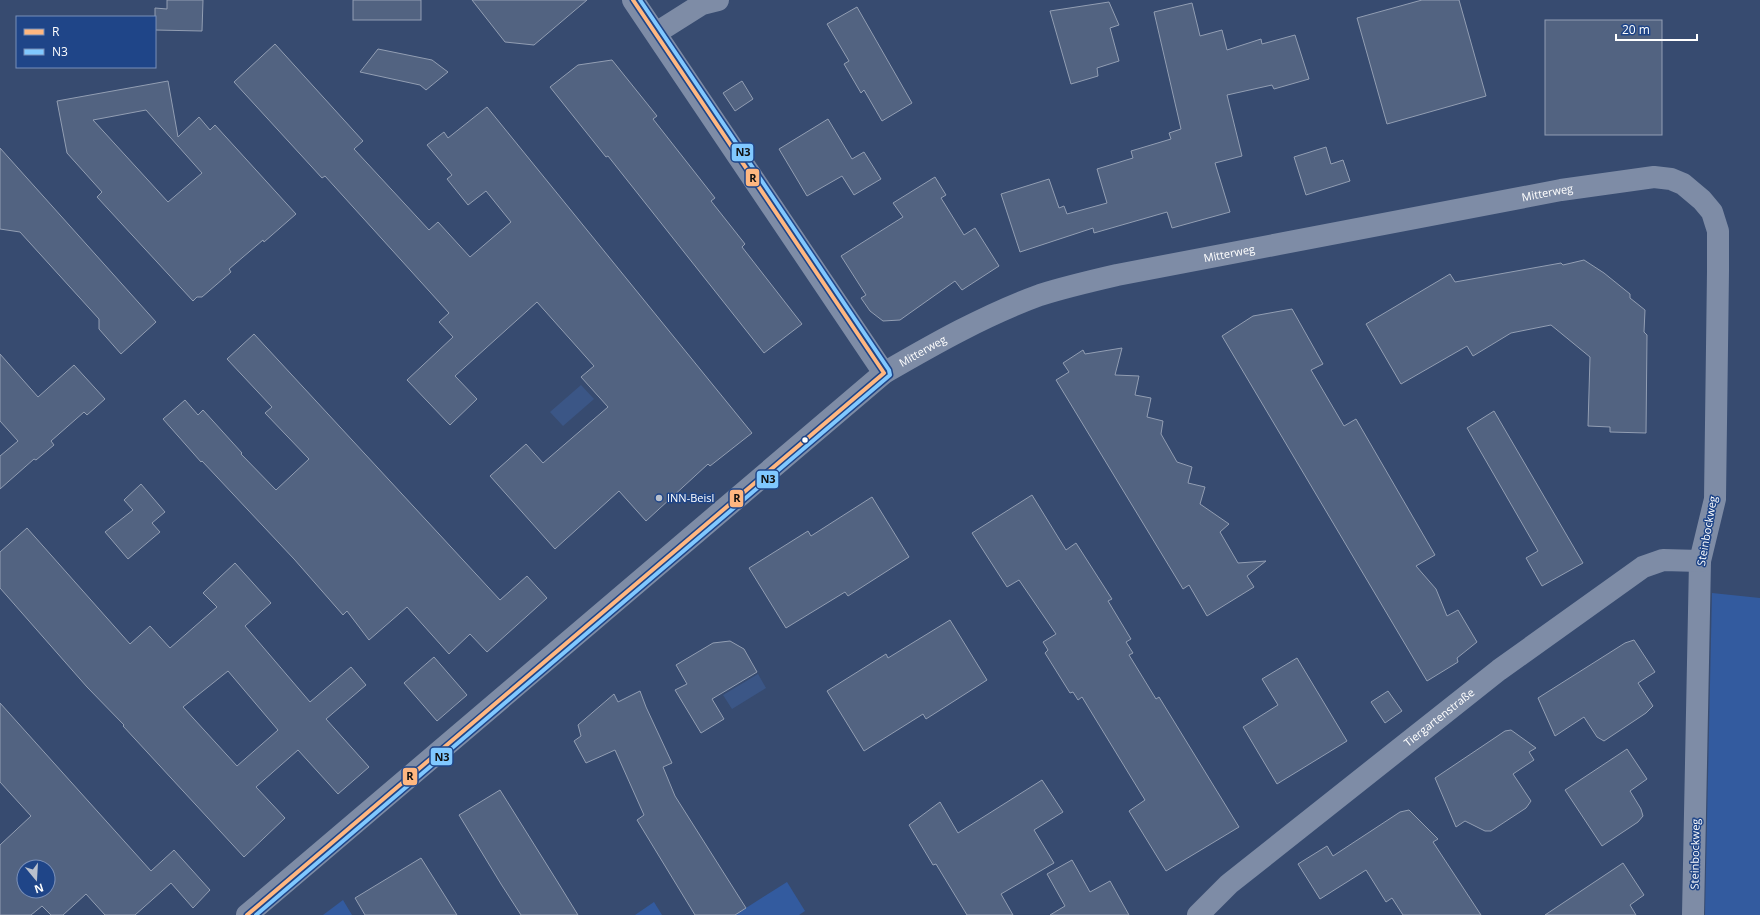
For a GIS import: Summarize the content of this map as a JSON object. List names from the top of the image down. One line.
{"streets":{"street":["Mitterweg","Steinbockweg","Tiergartenstraße"]},"crossings":[["Mitterweg","Steinbockweg"],["Steinbockweg","Tiergartenstraße"]],"places":["INN-Beisl"],"lines":["transit line R","transit line N3"],"legend":["R","N3"],"scale_bar":"20 m","north":"bottom"}
